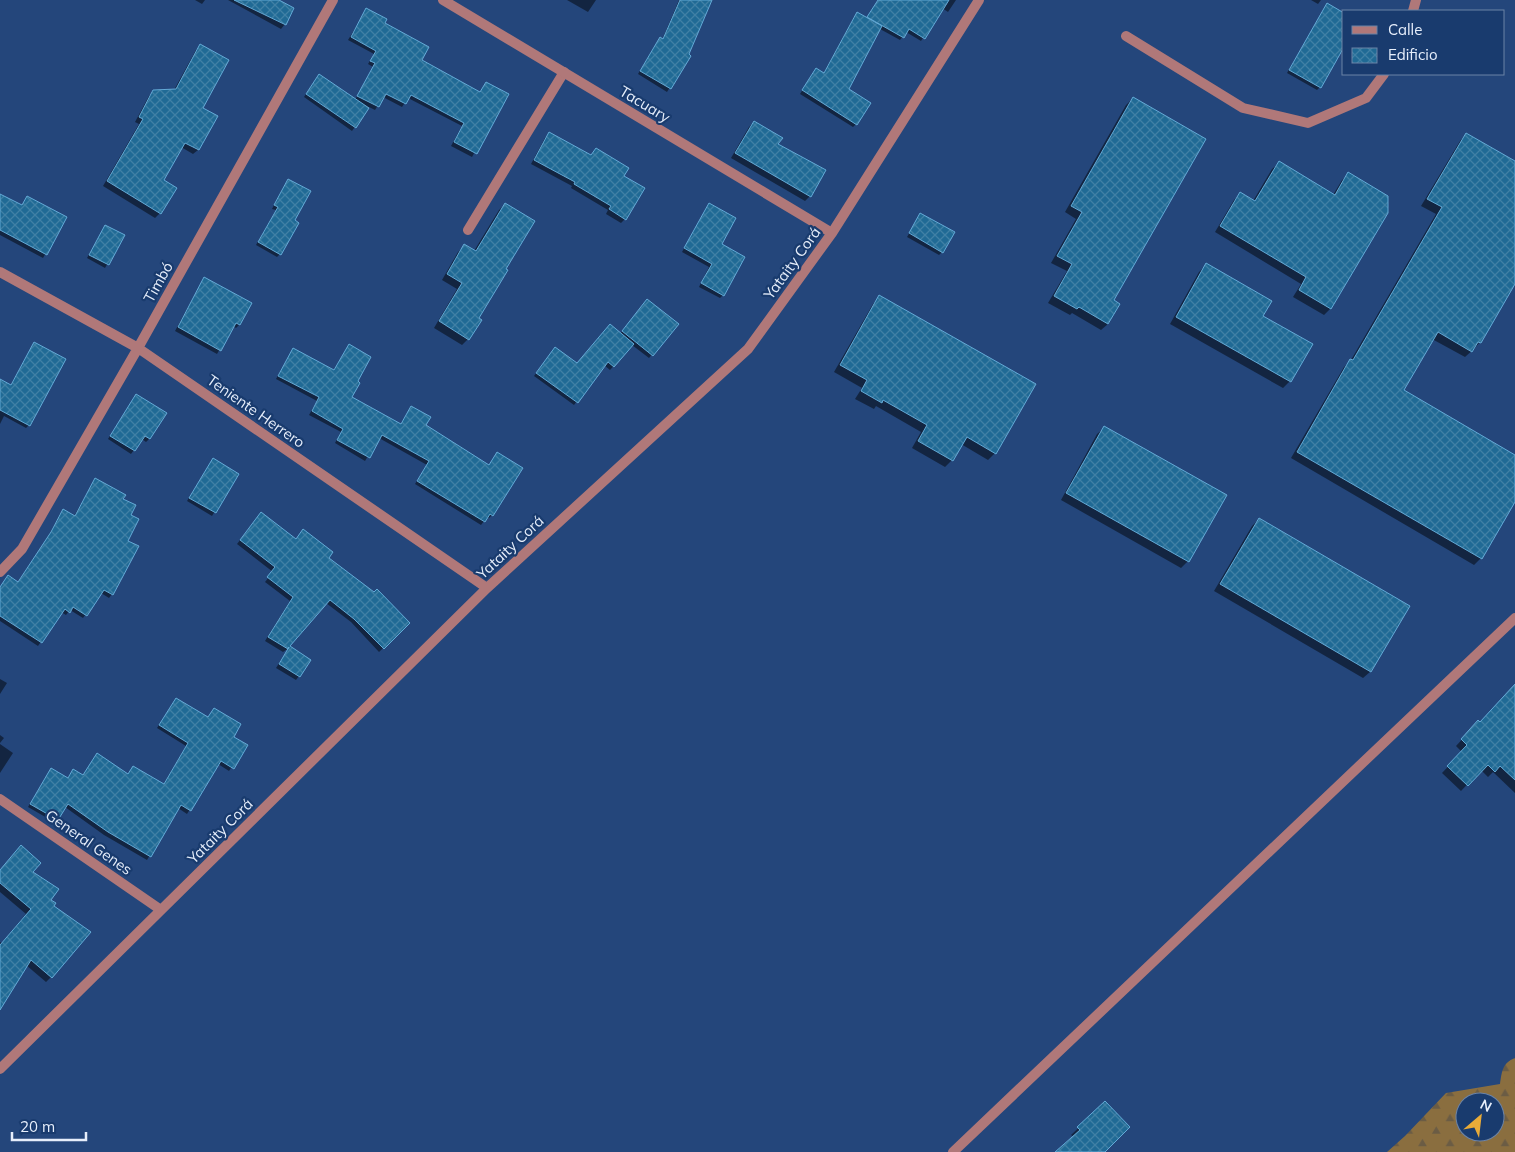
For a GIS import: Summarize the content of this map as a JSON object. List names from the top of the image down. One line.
{"streets":{"street":["Tacuary","Yataity Corá","Timbó","Teniente Herrero","General Genes"]},"crossings":[["Tacuary","Yataity Corá"],["Yataity Corá","Teniente Herrero"],["Yataity Corá","General Genes"],["Timbó","Teniente Herrero"]],"legend":["Calle","Edificio"],"scale_bar":"20 m","north":"top right"}
